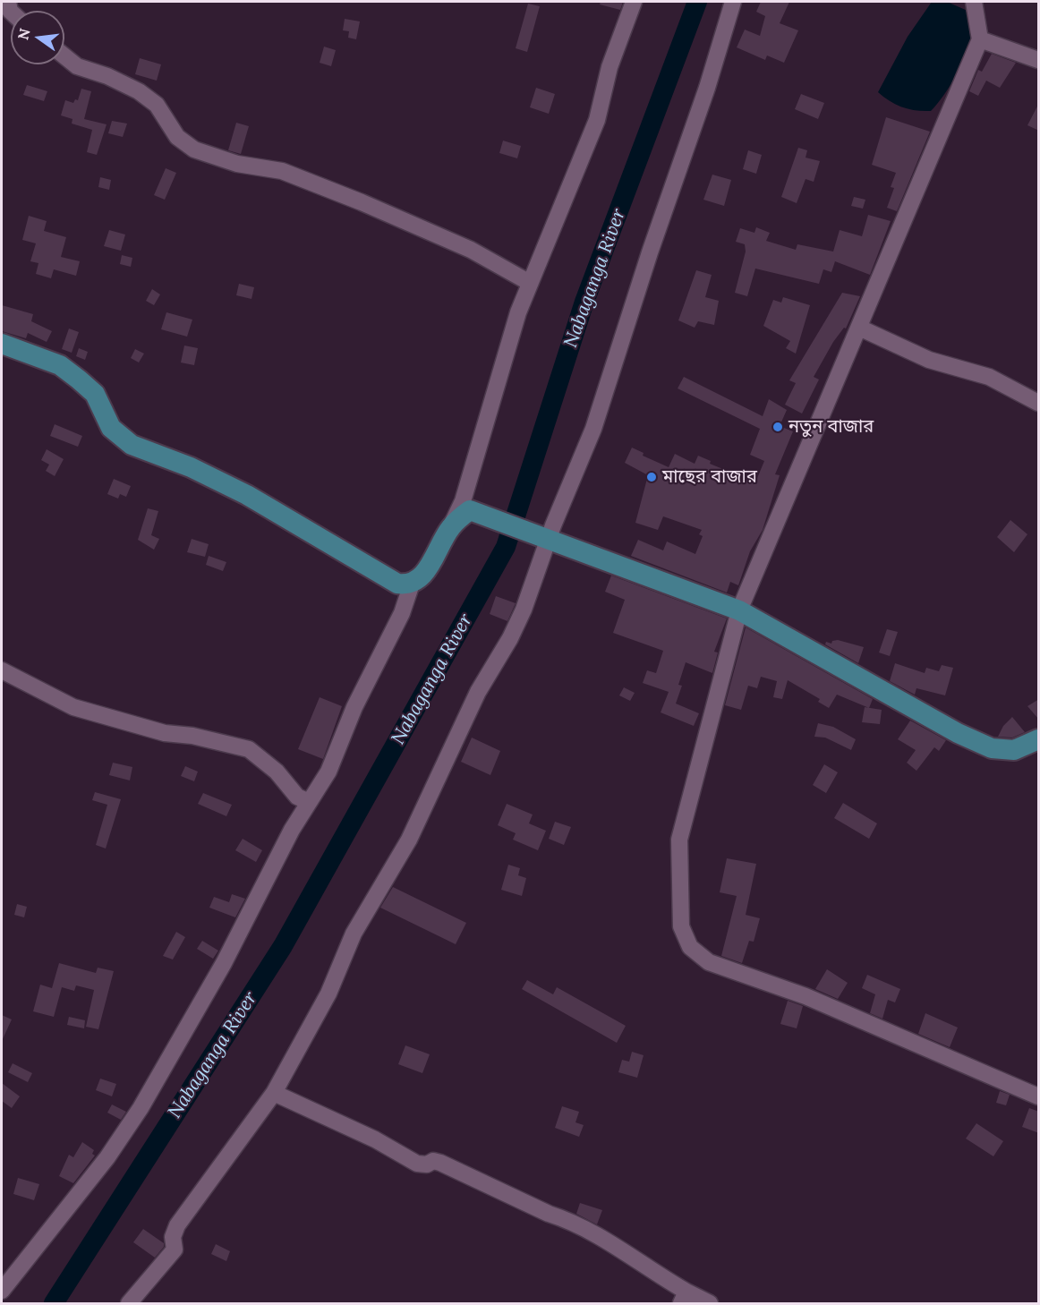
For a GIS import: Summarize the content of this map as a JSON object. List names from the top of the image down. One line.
{"water":["Nabaganga River"],"places":["নতুন বাজার","মাছের বাজার"],"north":"left"}
